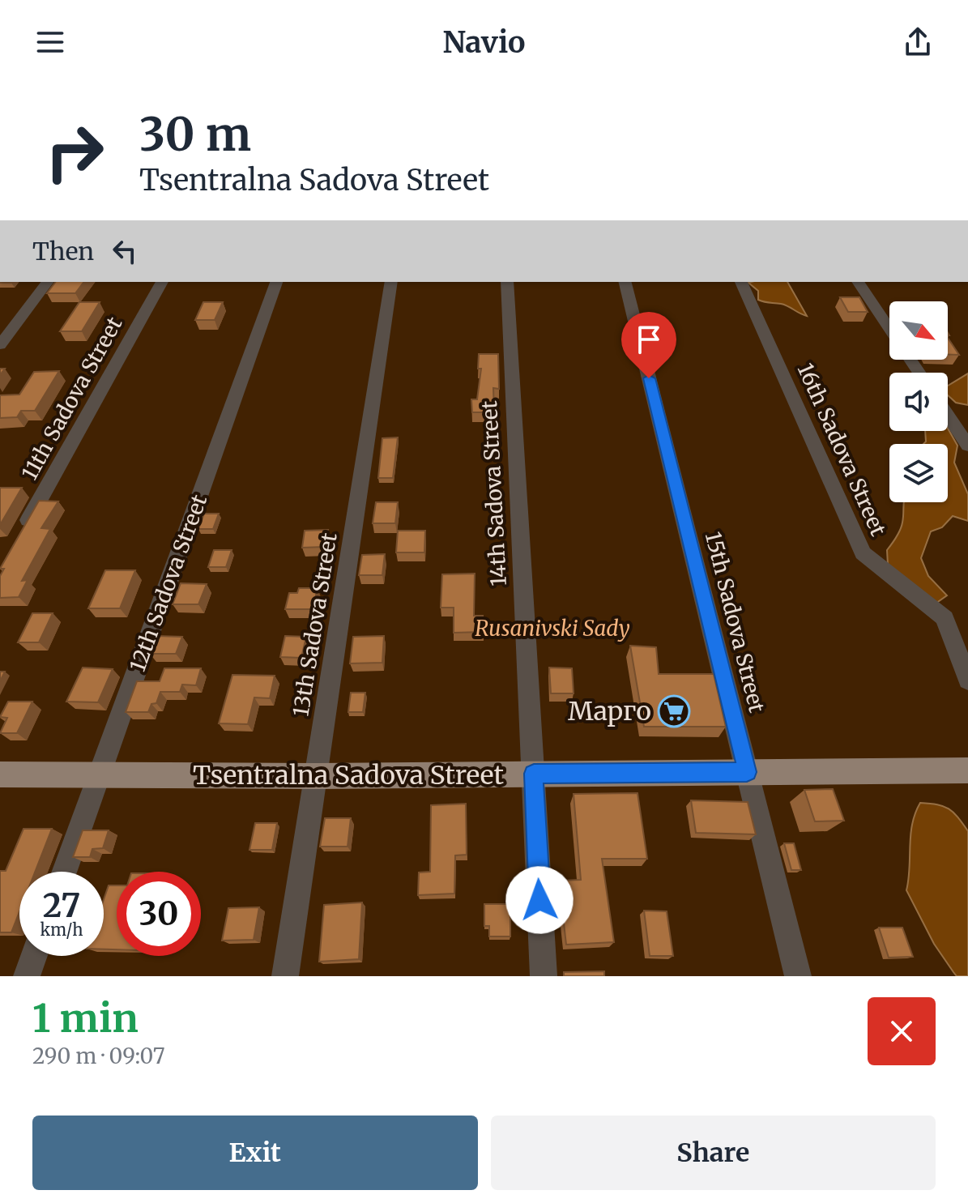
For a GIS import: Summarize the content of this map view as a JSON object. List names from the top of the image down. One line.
{"streets":{"main road":["Tsentralna Sadova Street"],"street":["11th Sadova Street","16th Sadova Street","14th Sadova Street","12th Sadova Street","15th Sadova Street","13th Sadova Street"]},"crossings":[["14th Sadova Street","Tsentralna Sadova Street"],["12th Sadova Street","Tsentralna Sadova Street"],["15th Sadova Street","Tsentralna Sadova Street"],["13th Sadova Street","Tsentralna Sadova Street"]],"parks":["Rusanivski Sady"],"places":{"supermarket":["Марго"]},"north":"bottom right","page":{"header":"Navio","turn":["30 m","Tsentralna Sadova Street"],"then":"Then","speed":"27 km/h","limit":"30","heading":["1 min","290 m · 09:07"],"buttons":["Exit","Share"]}}
